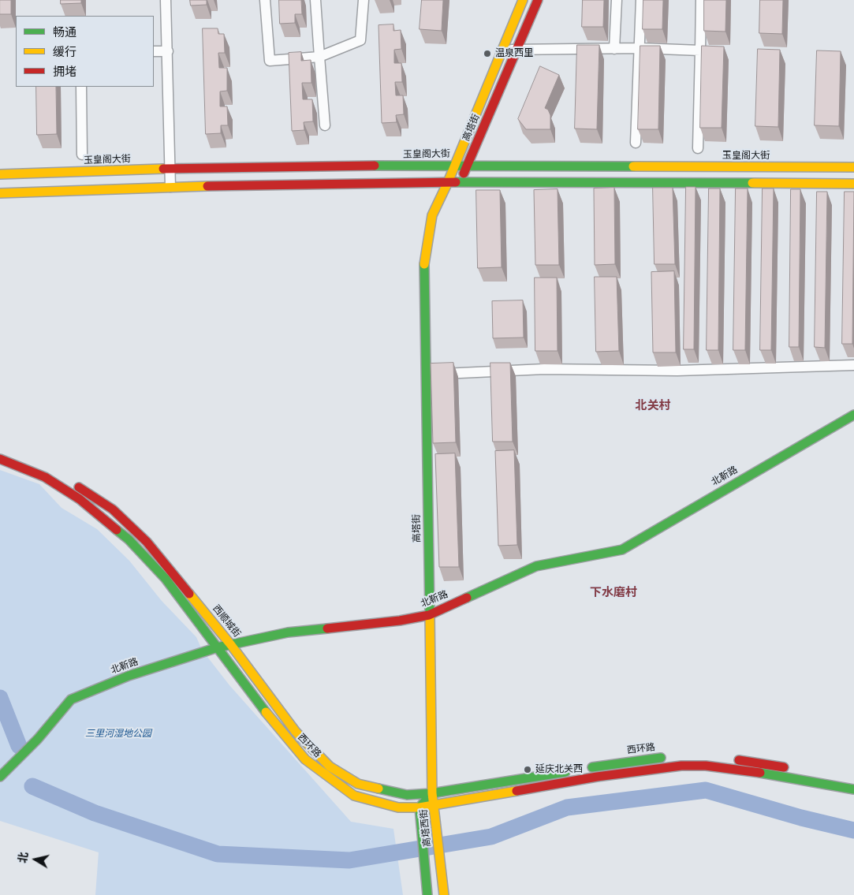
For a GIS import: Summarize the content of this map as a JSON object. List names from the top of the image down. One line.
{"streets":{"street":["高塔街","玉皇阁大街","北靳路","西顺城街","西环路","高塔西街"]},"crossings":[["高塔街","玉皇阁大街"],["高塔街","北靳路"],["高塔街","西顺城街"],["高塔街","西环路"],["高塔街","高塔西街"],["北靳路","西顺城街"],["北靳路","西环路"],["西顺城街","西环路"],["西顺城街","高塔西街"],["西环路","高塔西街"]],"districts":["北关村","下水磨村"],"parks":["三里河湿地公园"],"places":["温泉西里","延庆北关西"],"legend":["畅通","缓行","拥堵"],"north":"left"}
